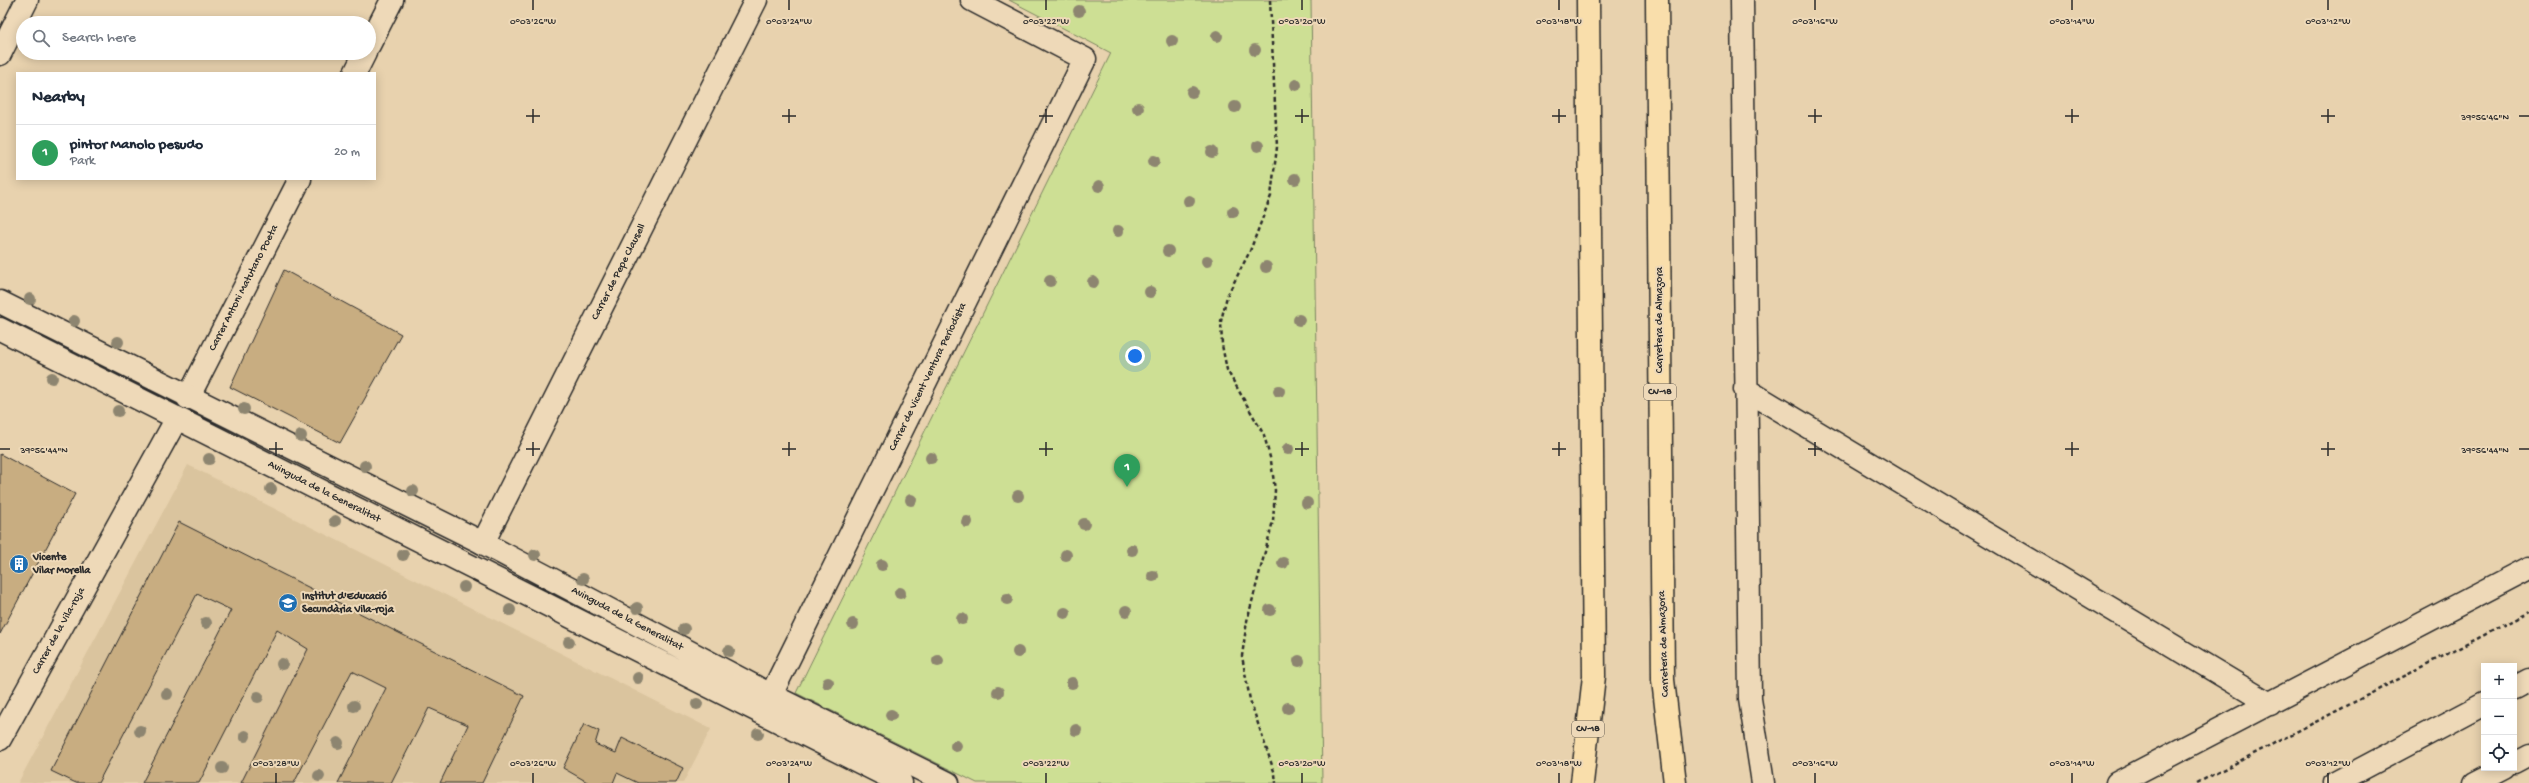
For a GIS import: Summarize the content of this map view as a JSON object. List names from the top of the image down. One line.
{"streets":{"main road":["Carretera de Almazora","CV-18"],"street":["Carrer de Pepe Clausell","Carrer Antoni Matutano Poeta","Carrer de Vicent Ventura Periodista","Avinguda de la Generalitat","Carrer de la Vila-roja"]},"crossings":[["Carrer de Pepe Clausell","Avinguda de la Generalitat"],["Carrer Antoni Matutano Poeta","Avinguda de la Generalitat"],["Carrer de Vicent Ventura Periodista","Avinguda de la Generalitat"],["Avinguda de la Generalitat","Carrer de la Vila-roja"]],"places":{"building":["Vicente Vilar Morella"],"school or university":["Institut d'Educació Secundària Vila-roja"]},"page":{"search":"Search here","heading":"Nearby","list":[{"mark":"1","name":"pintor Manolo pesudo","note":"Park","value":"20 m"}],"pins":"1","map_buttons":["+","−"]},"coordinates":["0°03'26\"W","0°03'24\"W","0°03'22\"W","0°03'20\"W","0°03'18\"W","0°03'16\"W","0°03'14\"W","0°03'12\"W","39°56'46\"N","39°56'44\"N","0°03'28\"W"]}
